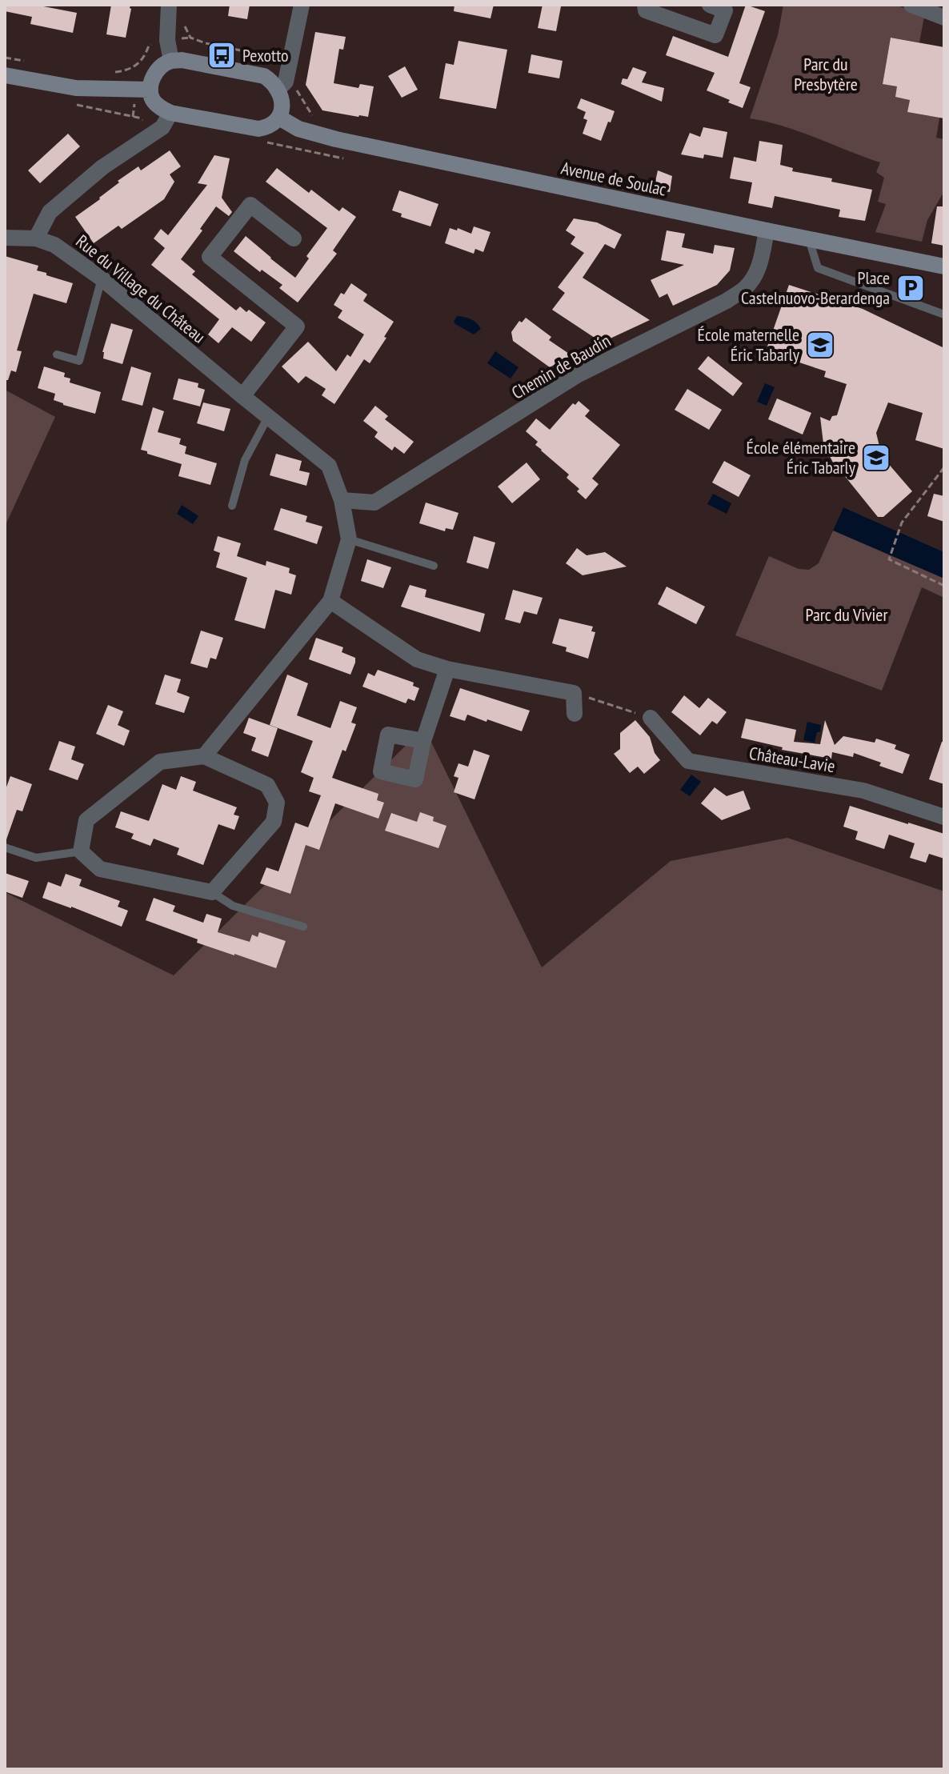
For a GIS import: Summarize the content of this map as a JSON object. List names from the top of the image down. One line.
{"streets":{"main road":["Avenue de Soulac"],"street":["Rue du Village du Château","Chemin de Baudin","Château-Lavie"]},"crossings":[["Avenue de Soulac","Chemin de Baudin"],["Rue du Village du Château","Chemin de Baudin"]],"parks":["Parc du Presbytère","Parc du Vivier"],"places":{"bus stop":["Pexotto"],"parking":["Place Castelnuovo-Berardenga"],"school or university":["École maternelle Éric Tabarly","École élémentaire Éric Tabarly"]}}
